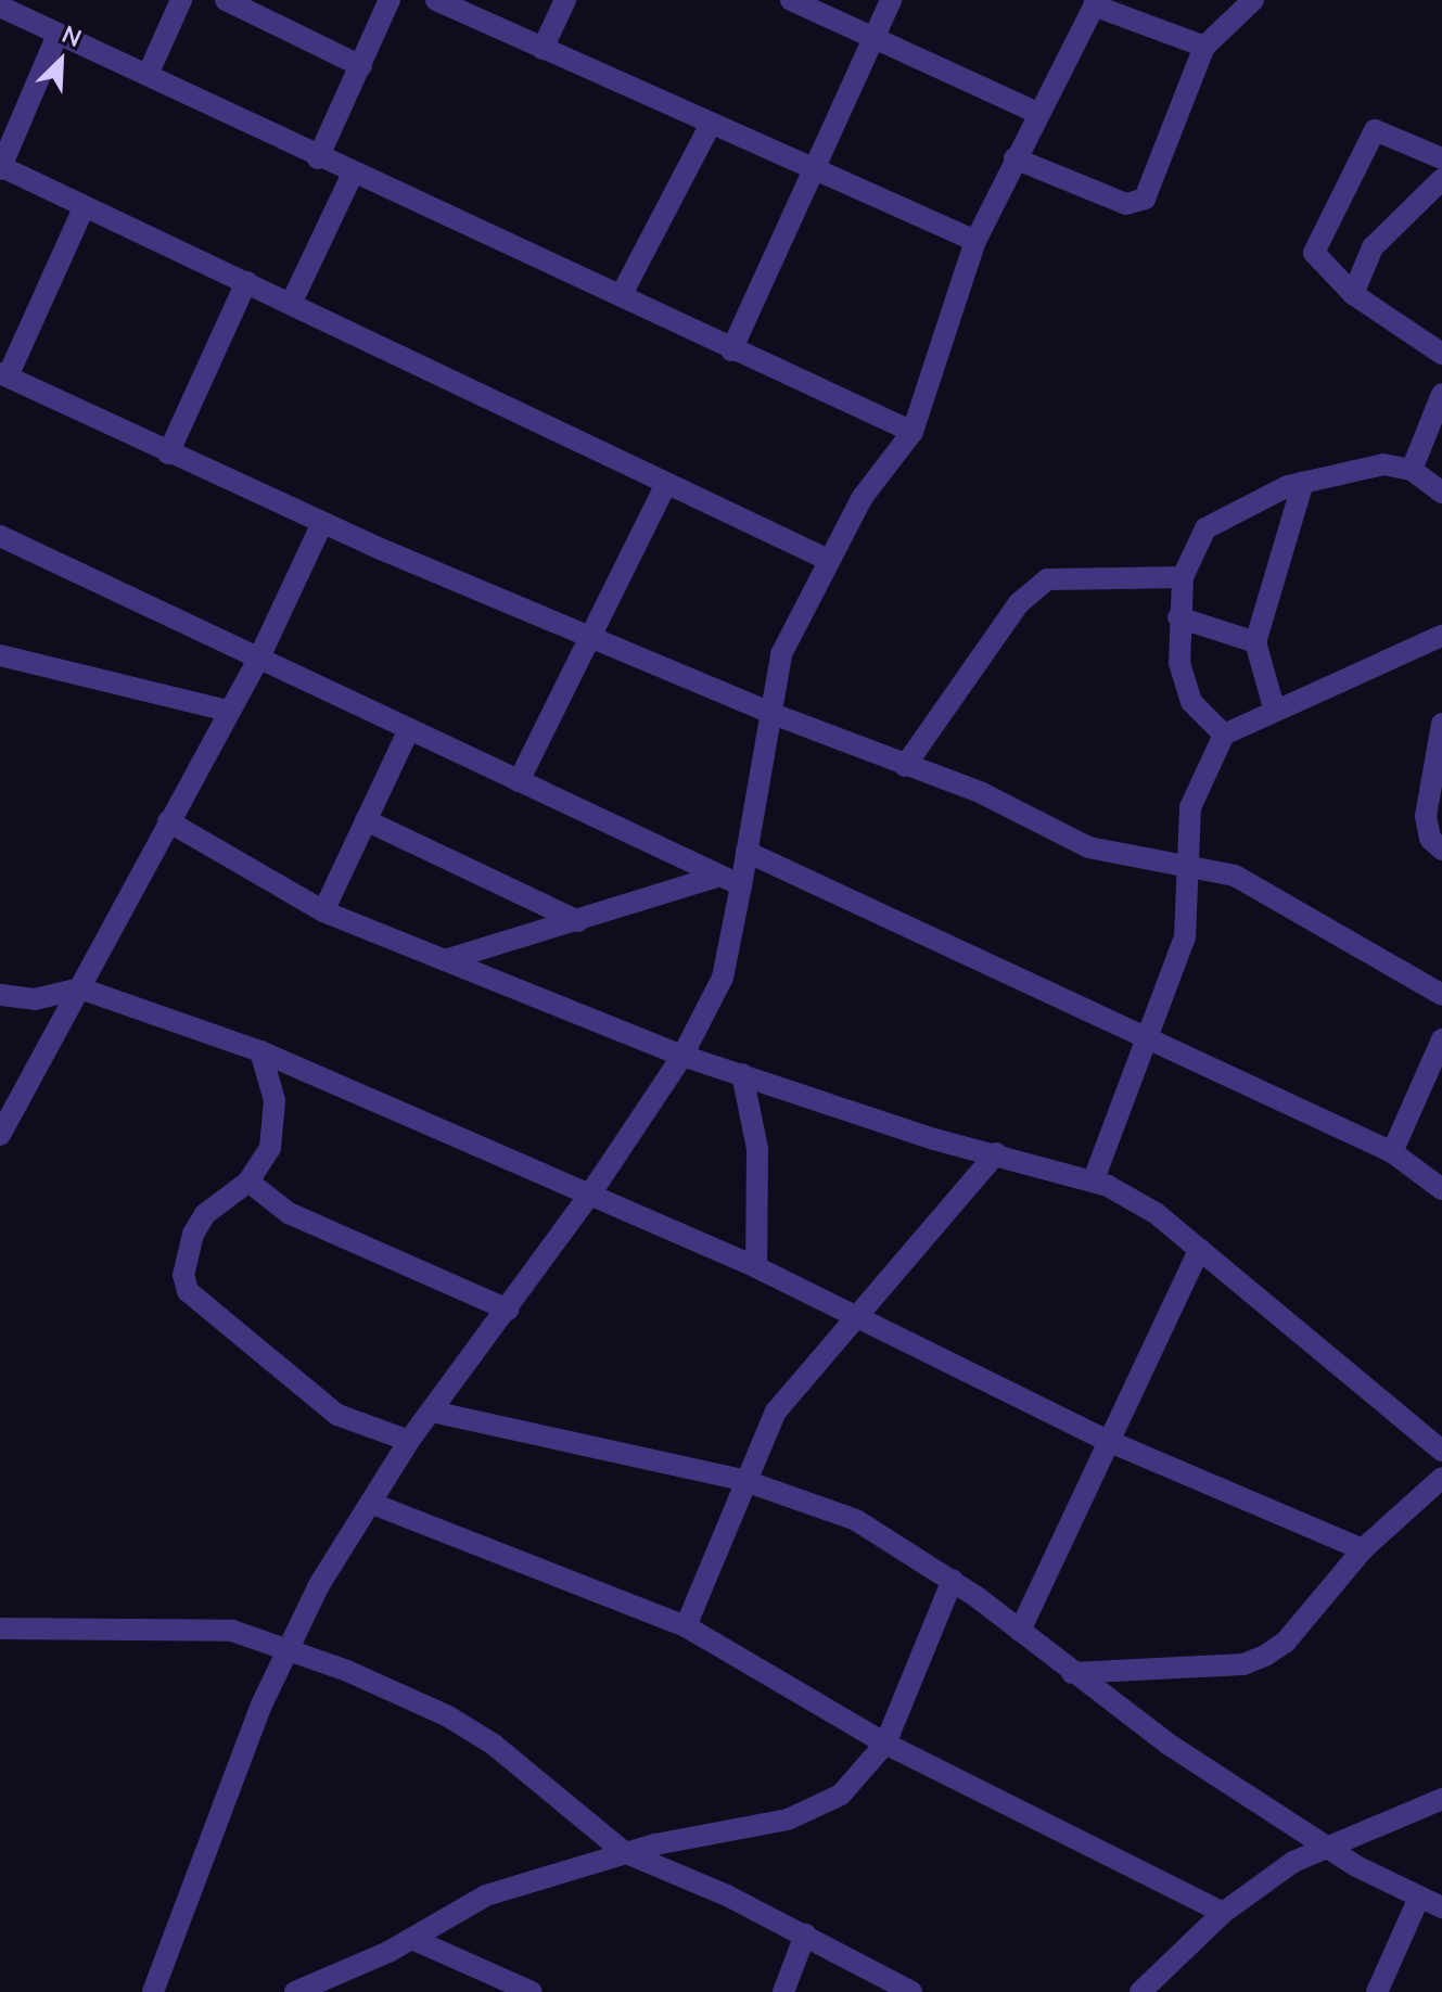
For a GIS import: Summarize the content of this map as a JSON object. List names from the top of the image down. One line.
{"north":"top right"}
